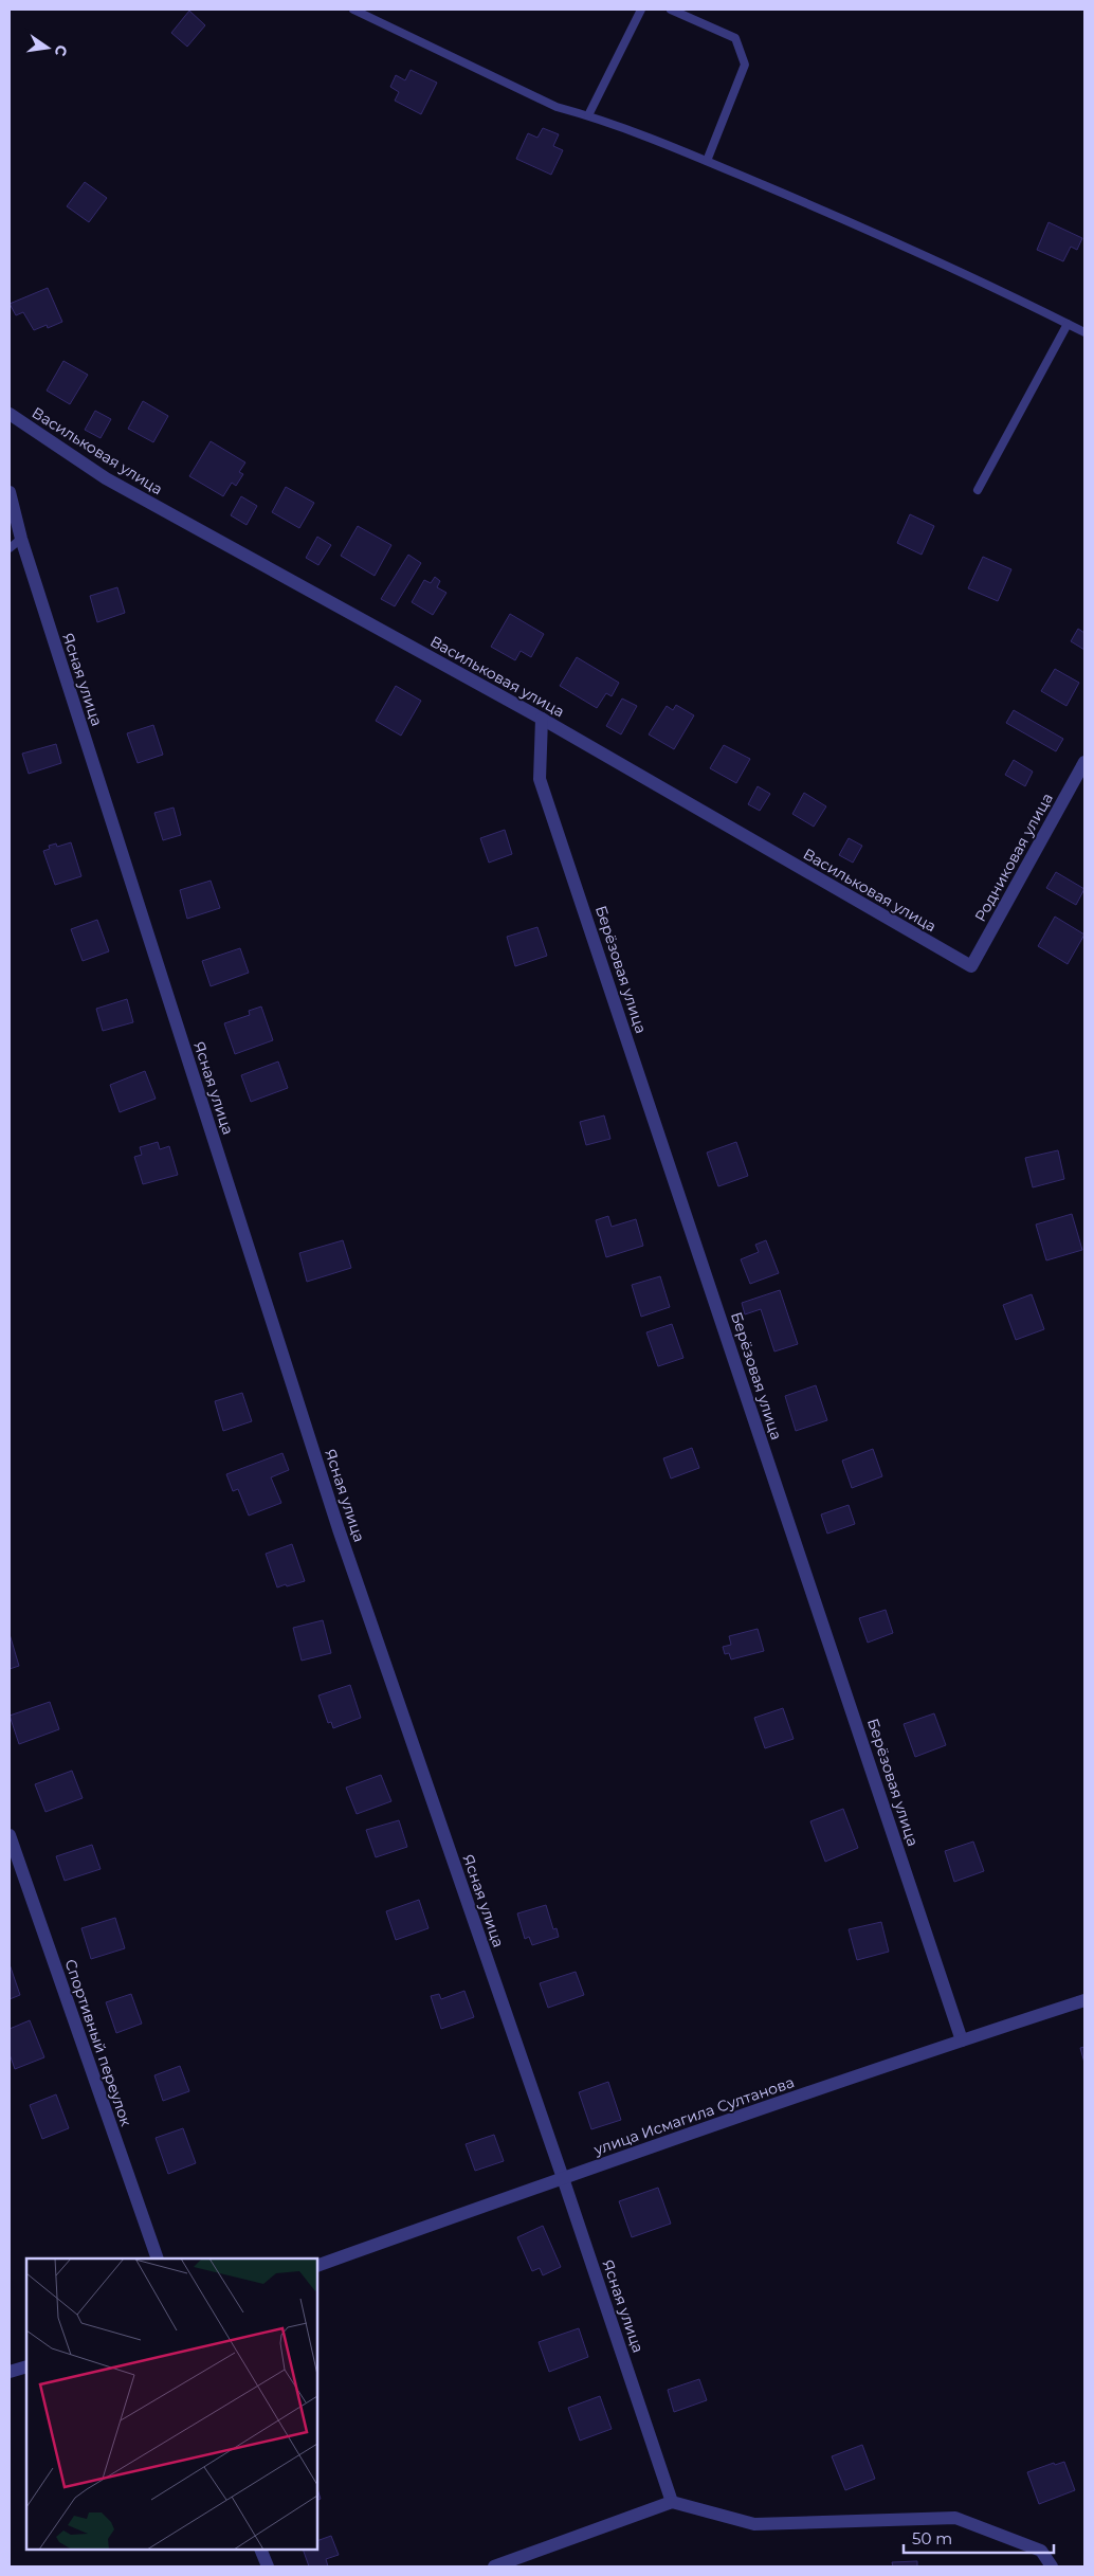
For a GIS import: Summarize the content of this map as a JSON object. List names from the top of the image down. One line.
{"streets":{"street":["Васильковая улица","Ясная улица","Родниковая улица","Берёзовая улица","Спортивный переулок","улица Исмагила Султанова"]},"crossings":[["Васильковая улица","Родниковая улица"],["Васильковая улица","Берёзовая улица"],["Ясная улица","улица Исмагила Султанова"],["Берёзовая улица","улица Исмагила Султанова"]],"scale_bar":"50 m","north":"right"}
